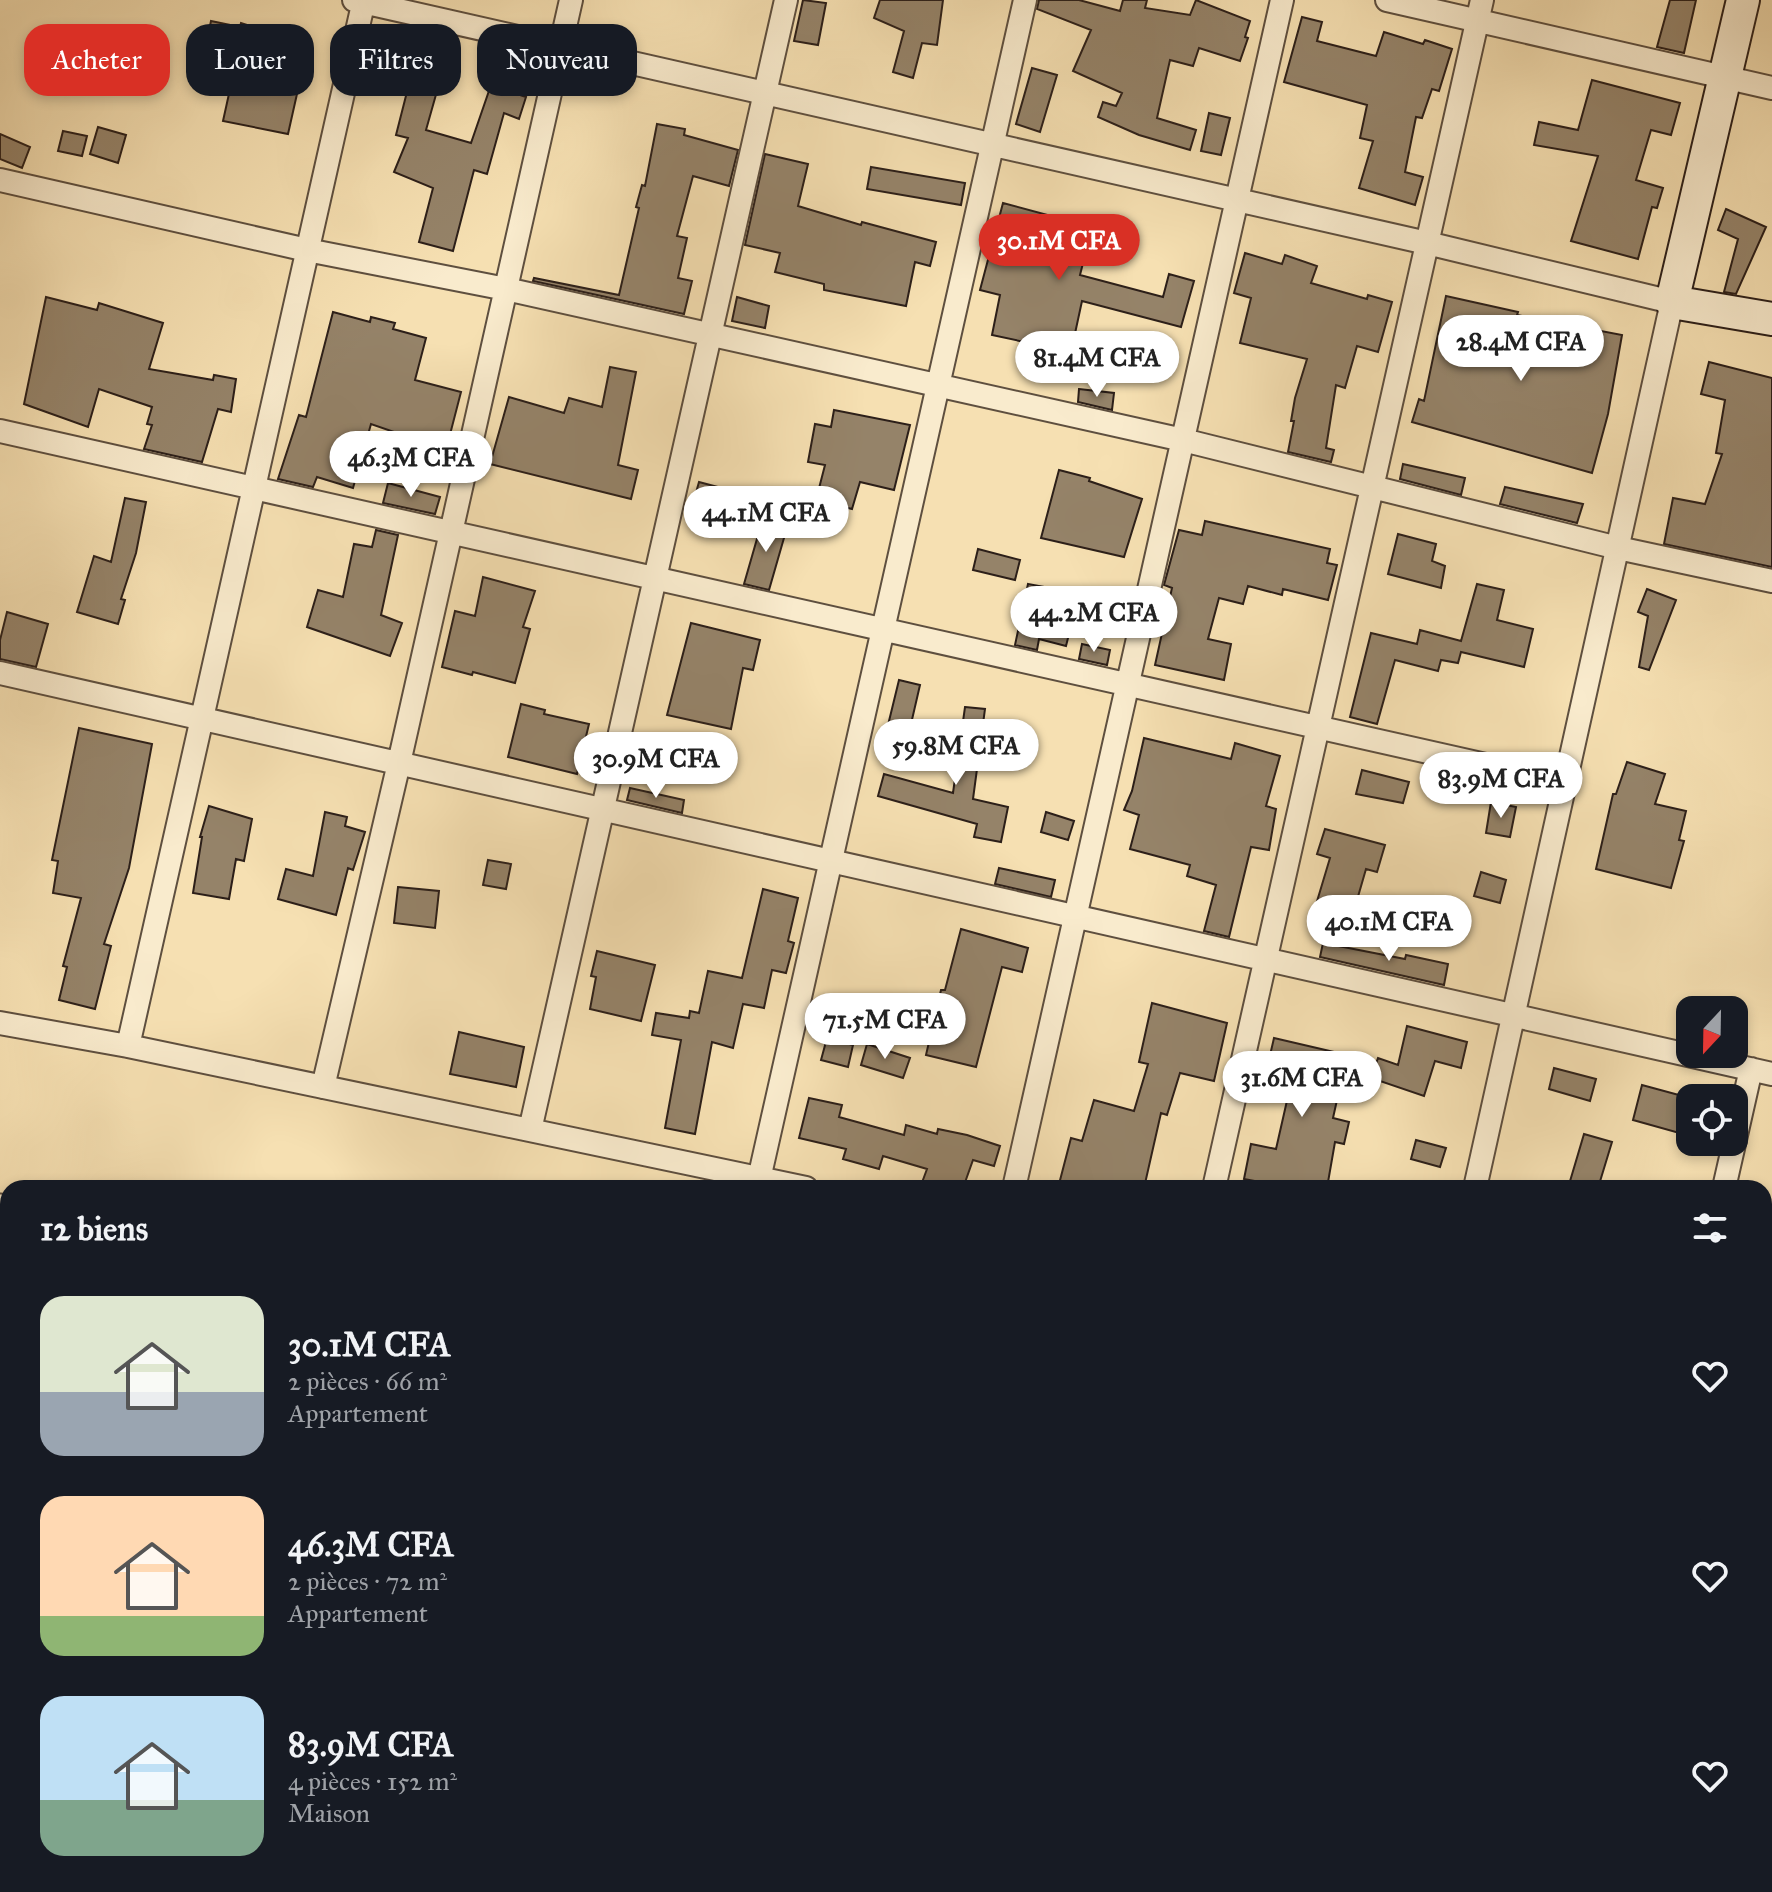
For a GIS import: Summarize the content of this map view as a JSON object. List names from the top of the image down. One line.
{"north":"bottom","page":{"chip":["Acheter","Louer","Filtres","Nouveau"],"price":["30.1M CFA","28.4M CFA","81.4M CFA","46.3M CFA","44.1M CFA","44.2M CFA","59.8M CFA","30.9M CFA","83.9M CFA","40.1M CFA","71.5M CFA","31.6M CFA"],"heading":"12 biens","list":[{"name":"30.1M CFA","note":"2 pièces · 66 m² · Appartement"},{"name":"46.3M CFA","note":"2 pièces · 72 m² · Appartement"},{"name":"83.9M CFA","note":"4 pièces · 152 m² · Maison"}]}}
